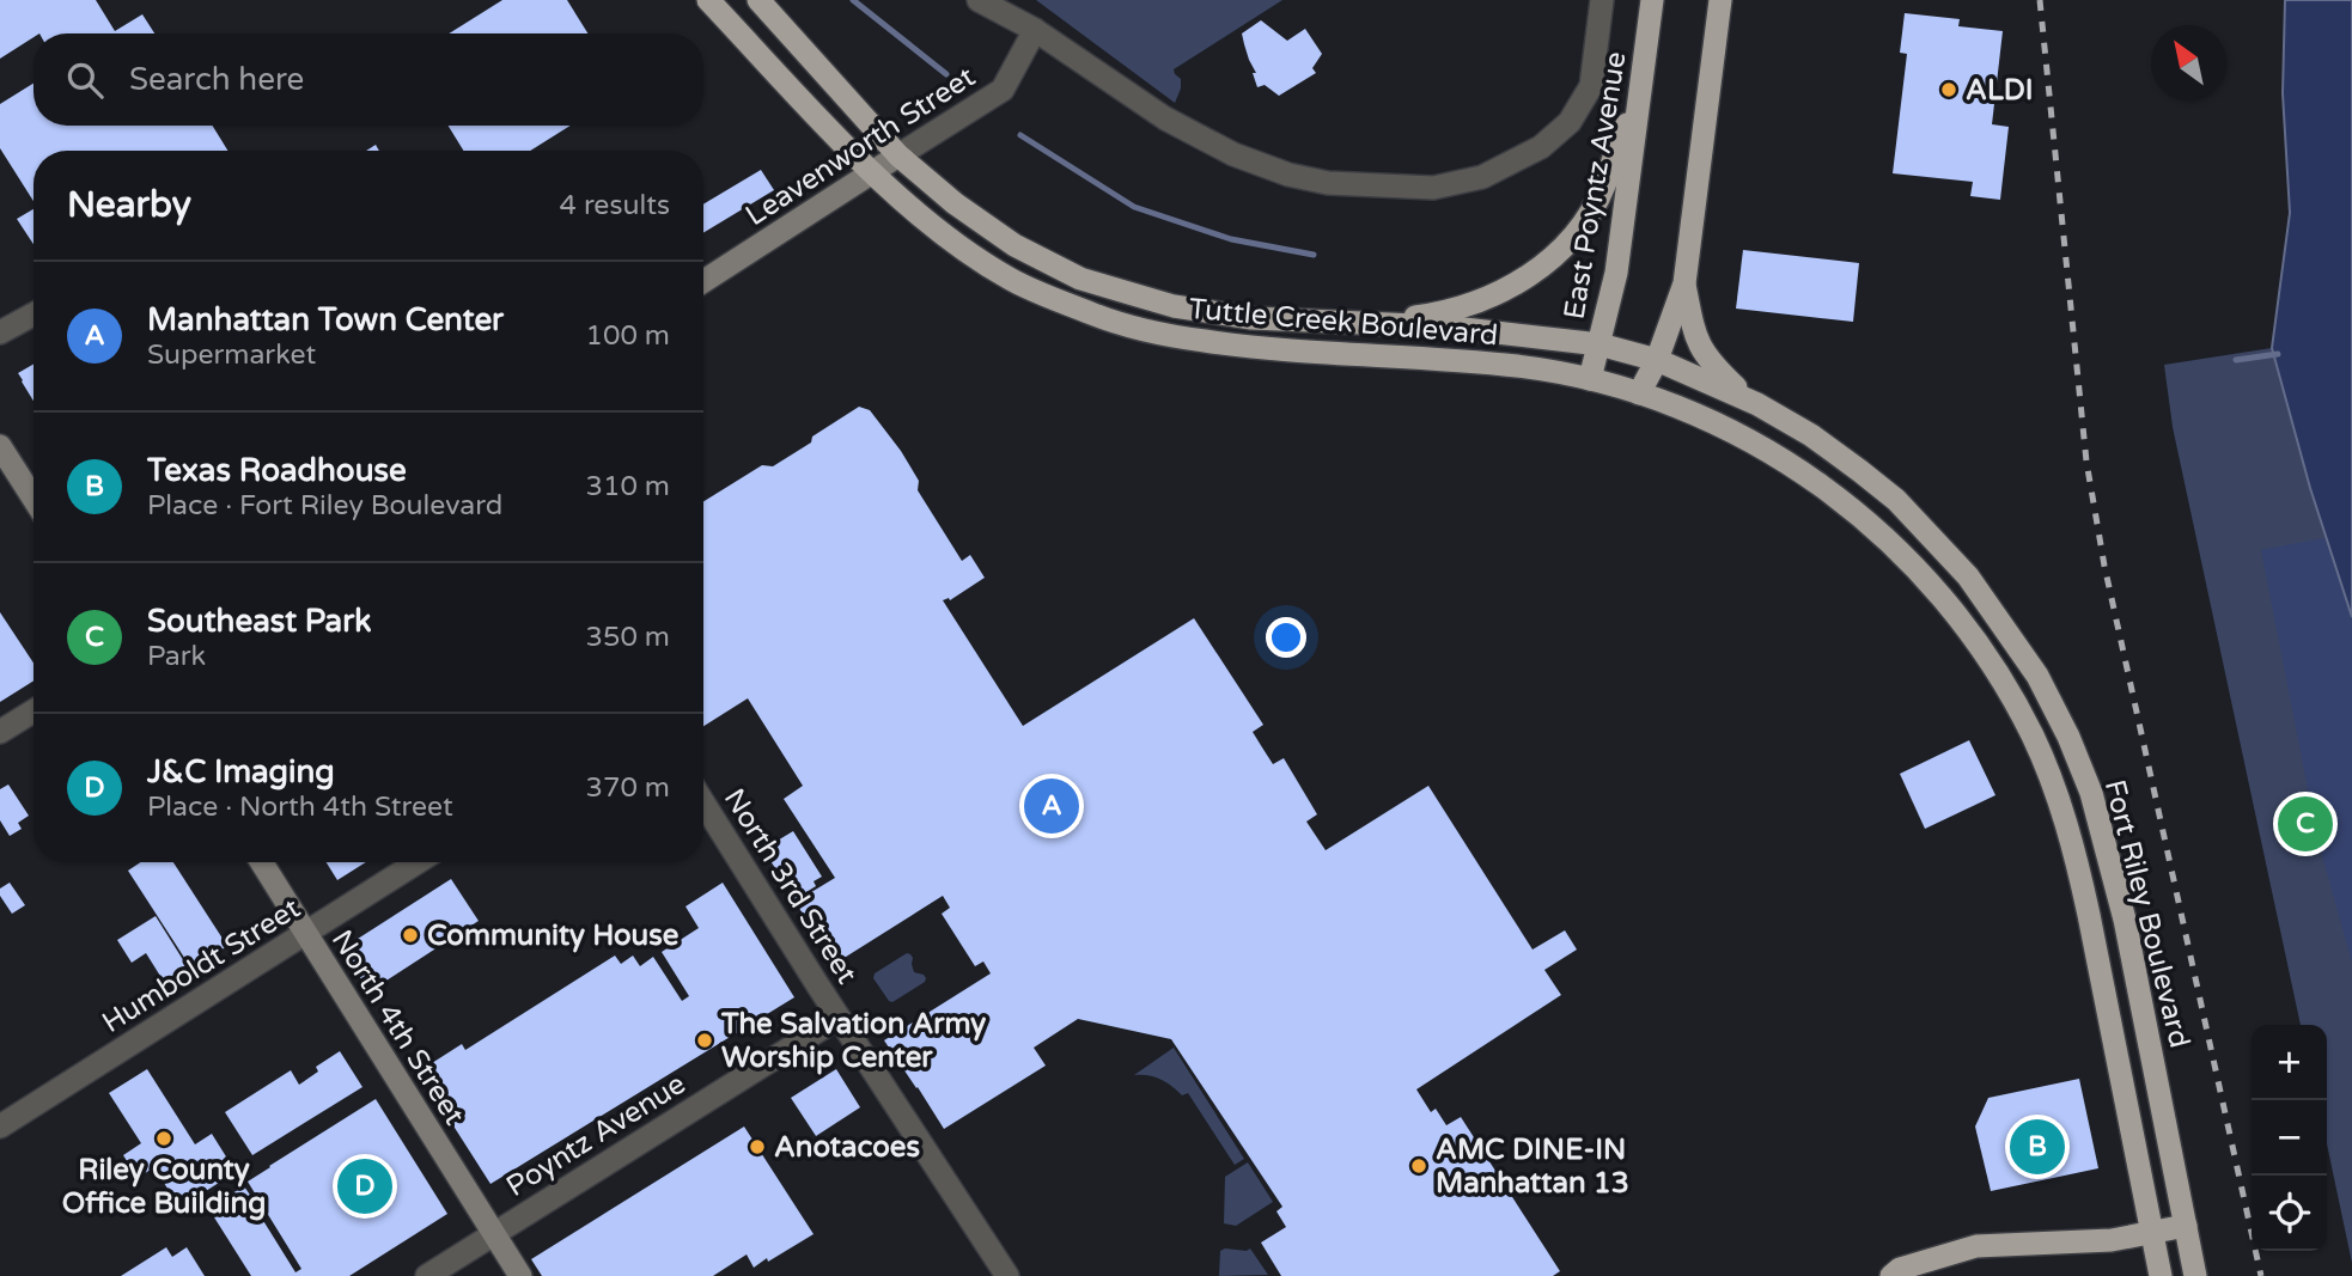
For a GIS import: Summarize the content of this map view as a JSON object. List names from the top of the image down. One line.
{"streets":{"highway":["East Poyntz Avenue","Tuttle Creek Boulevard","Fort Riley Boulevard"],"main road":["Leavenworth Street","North 4th Street"],"street":["North 3rd Street","Humboldt Street","Poyntz Avenue"]},"crossings":[["Leavenworth Street","Tuttle Creek Boulevard"],["East Poyntz Avenue","Tuttle Creek Boulevard"],["Tuttle Creek Boulevard","Fort Riley Boulevard"],["North 3rd Street","Poyntz Avenue"],["Humboldt Street","North 4th Street"],["North 4th Street","Poyntz Avenue"]],"places":["ALDI","Community House","The Salvation Army Worship Center","Riley County Office Building","Anotacoes","AMC DINE-IN Manhattan 13"],"north":"top left","page":{"search":"Search here","heading":["Nearby","4 results"],"list":[{"mark":"A","name":"Manhattan Town Center","note":"Supermarket","value":"100 m"},{"mark":"B","name":"Texas Roadhouse","note":"Place · Fort Riley Boulevard","value":"310 m"},{"mark":"C","name":"Southeast Park","note":"Park","value":"350 m"},{"mark":"D","name":"J&C Imaging","note":"Place · North 4th Street","value":"370 m"}],"pins":["A","C","B","D"],"map_buttons":["+","−"]}}
